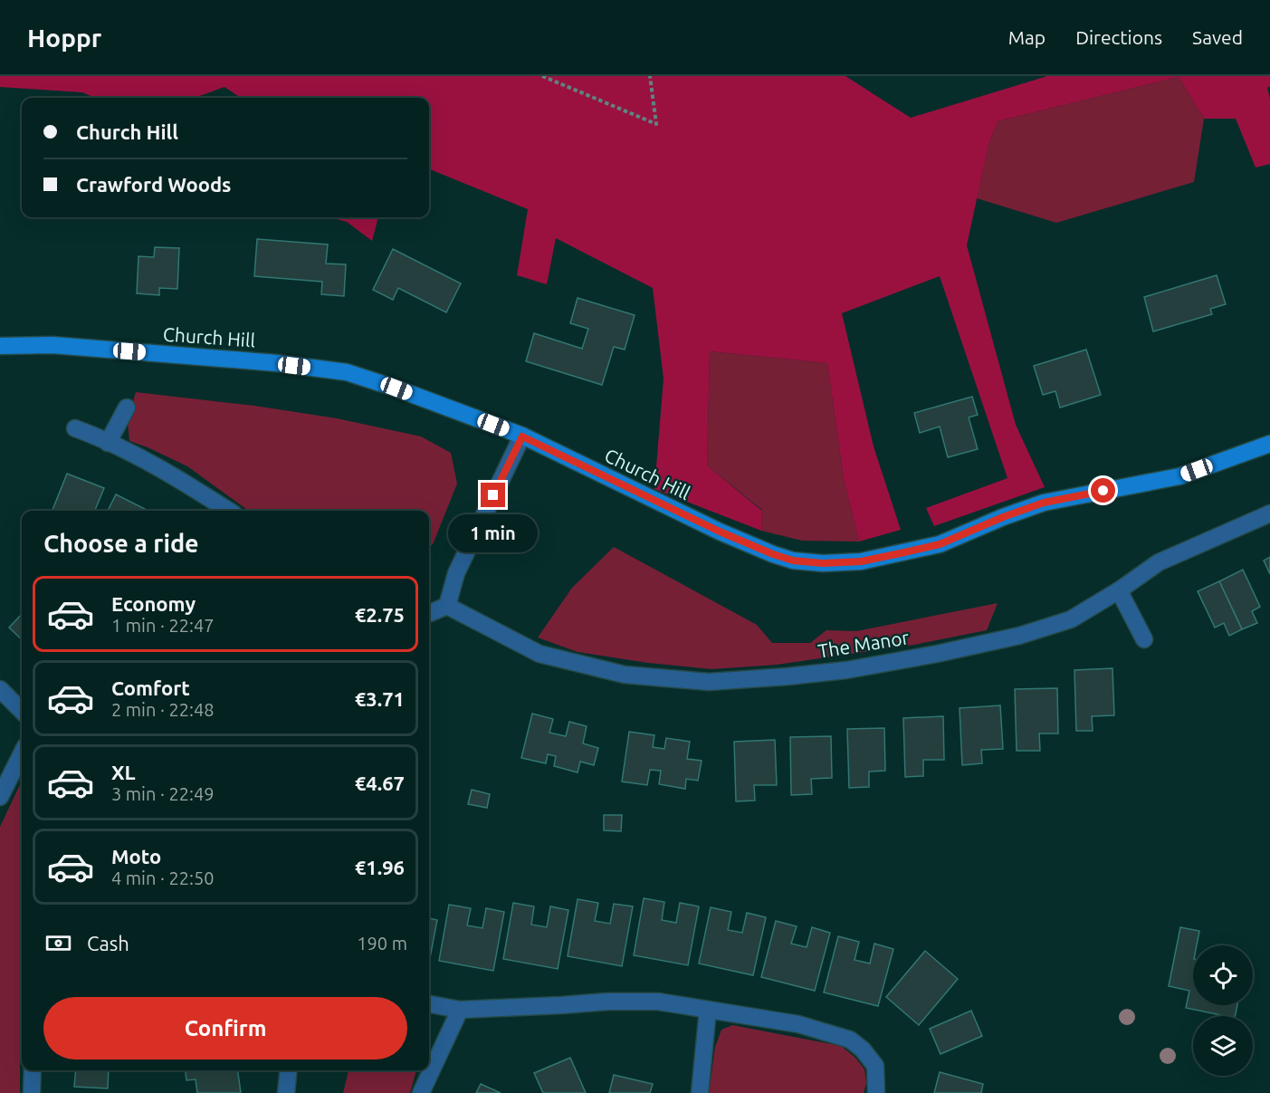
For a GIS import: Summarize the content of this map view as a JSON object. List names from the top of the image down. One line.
{"streets":{"street":["Church Hill","The Manor"]},"page":{"header":"Hoppr","nav":["Map","Directions","Saved"],"banner":["Church Hill","Crawford Woods"],"heading":"Choose a ride","bubble":"1 min","list":[{"name":"Economy","note":"1 min · 22:47","value":"€2.75"},{"name":"Comfort","note":"2 min · 22:48","value":"€3.71"},{"name":"XL","note":"3 min · 22:49","value":"€4.67"},{"name":"Moto","note":"4 min · 22:50","value":"€1.96"}],"pay":["Cash","190 m"],"buttons":"Confirm"}}
